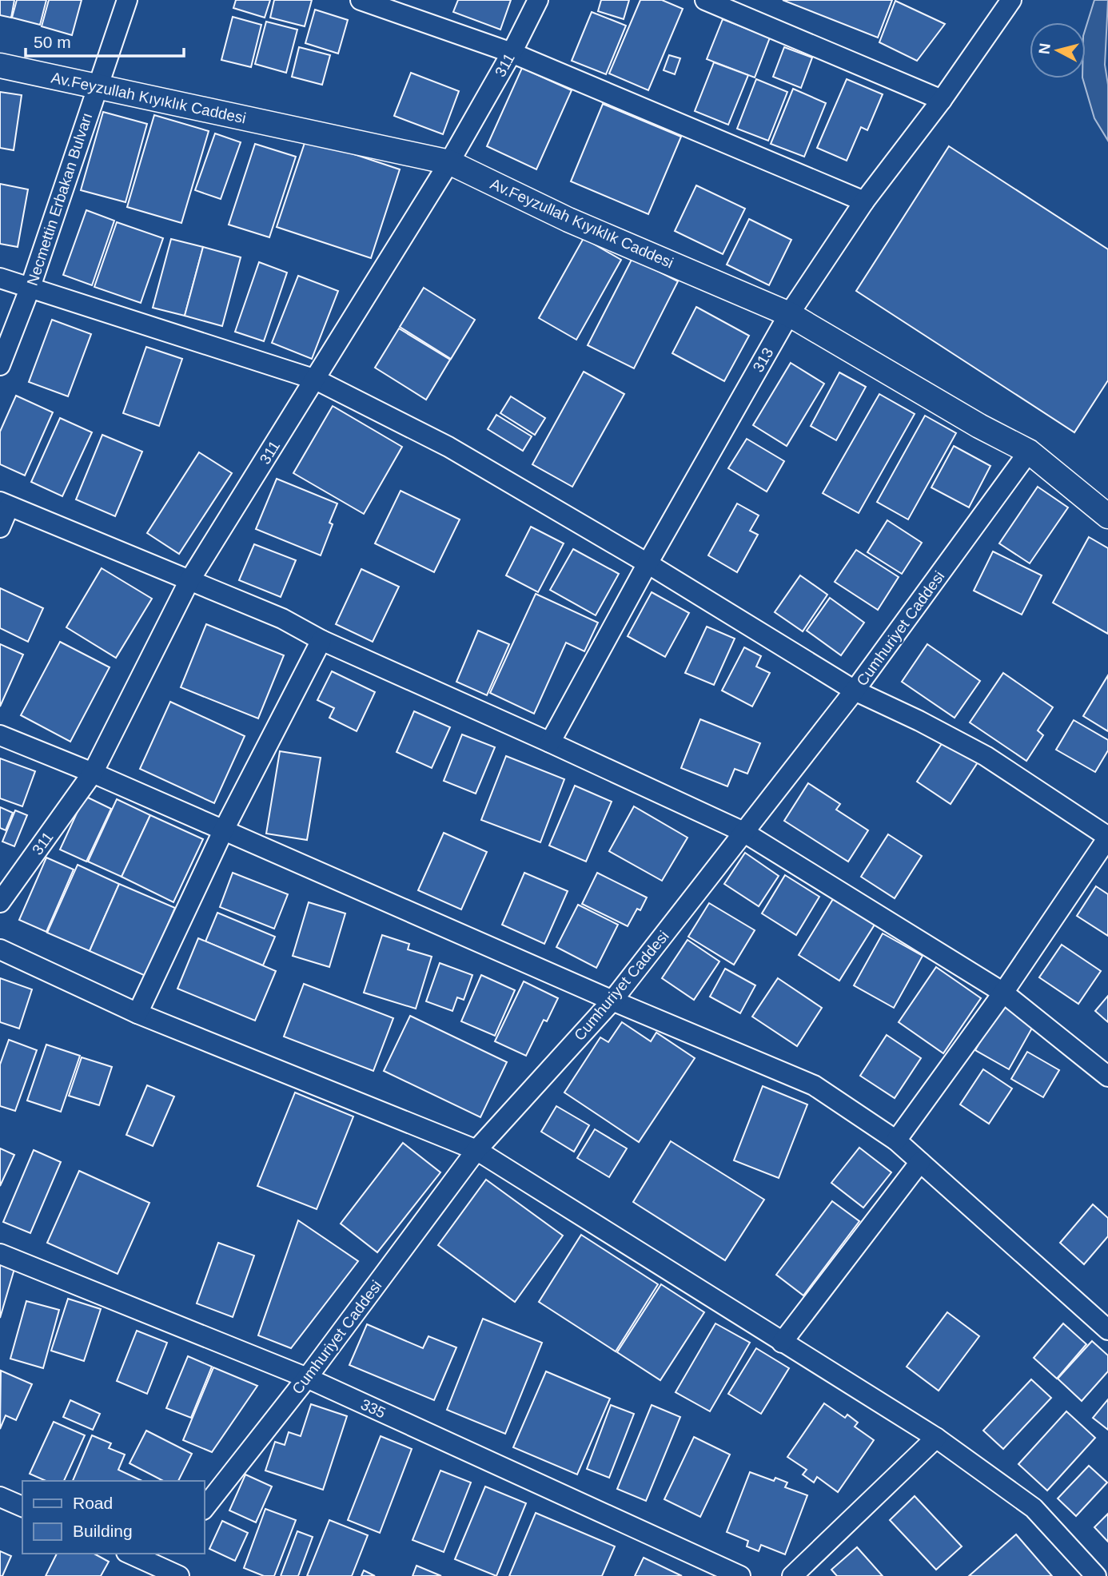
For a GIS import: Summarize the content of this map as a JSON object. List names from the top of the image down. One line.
{"streets":{"street":["311","Av.Feyzullah Kıyıklık Caddesi","Necmettin Erbakan Bulvarı","313","Cumhuriyet Caddesi","335"]},"crossings":[["311","Av.Feyzullah Kıyıklık Caddesi"],["Av.Feyzullah Kıyıklık Caddesi","Necmettin Erbakan Bulvarı"],["Av.Feyzullah Kıyıklık Caddesi","313"],["Av.Feyzullah Kıyıklık Caddesi","Cumhuriyet Caddesi"],["Cumhuriyet Caddesi","335"]],"legend":["Road","Building"],"scale_bar":"50 m","north":"left"}
